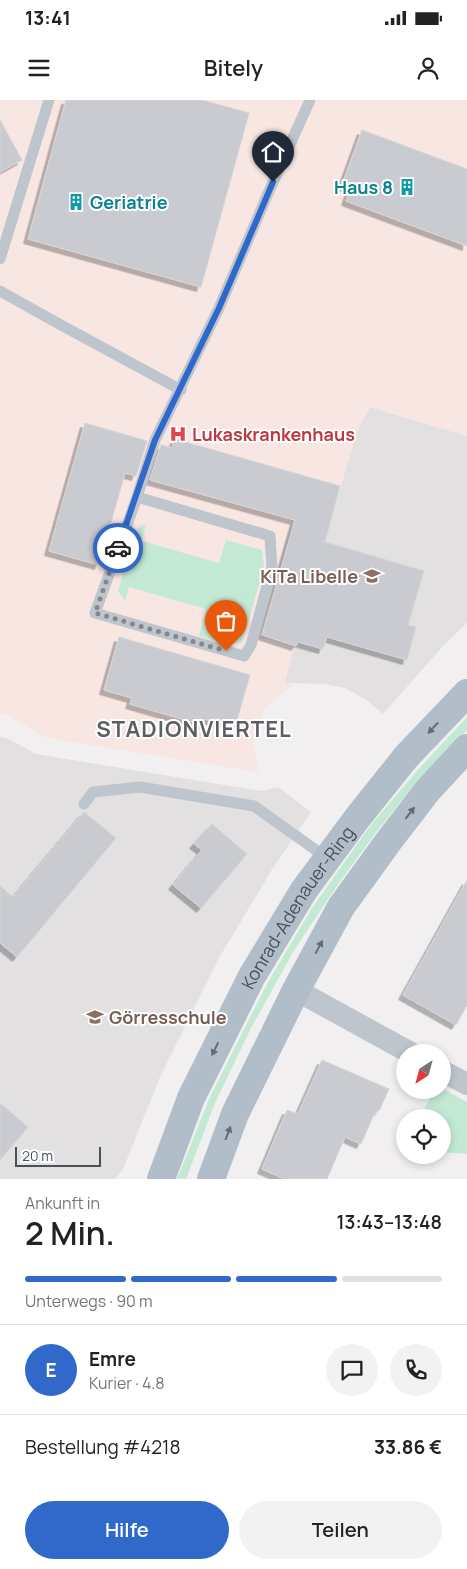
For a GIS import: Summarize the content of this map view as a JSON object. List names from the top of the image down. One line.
{"streets":{"main road":["Konrad-Adenauer-Ring"]},"districts":["STADIONVIERTEL"],"places":{"building":["Haus 8","Geriatrie"],"hospital":["Lukaskrankenhaus"],"school or university":["KiTa Libelle","Görresschule"]},"scale_bar":"20 m","north":"bottom left","page":{"status":"13:41","header":"Bitely","scale":"20 m","heading":["2 Min.","Ankunft in","13:43–13:48"],"panel":["Emre","Kurier · 4.8","Bestellung #4218","33.86 €"],"bar":"Unterwegs · 90 m","round":"E","buttons":["Hilfe","Teilen"]}}
